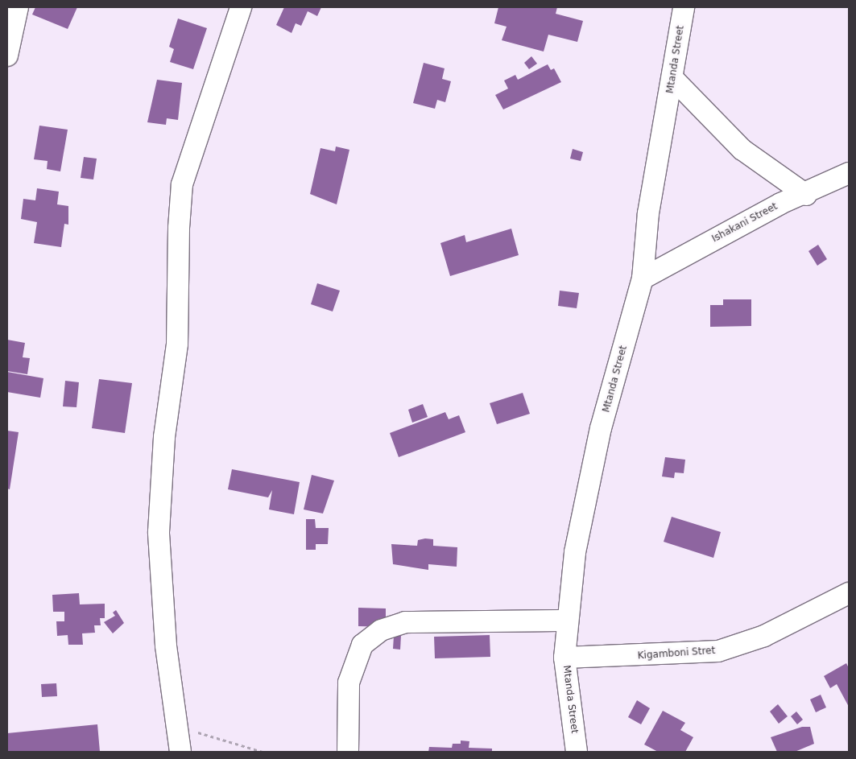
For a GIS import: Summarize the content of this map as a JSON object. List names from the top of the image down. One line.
{"streets":{"street":["Mtanda Street","Ishakani Street","Kigamboni Stret"]},"crossings":[["Mtanda Street","Ishakani Street"],["Mtanda Street","Kigamboni Stret"]]}
